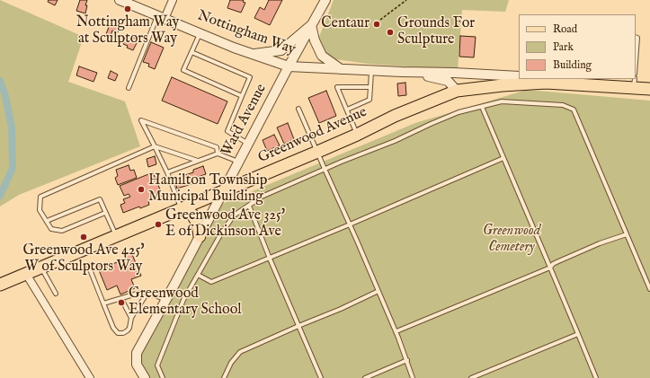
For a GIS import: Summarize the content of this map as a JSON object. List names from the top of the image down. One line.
{"streets":{"main road":["Greenwood Avenue"],"street":["Nottingham Way","Ward Avenue"]},"crossings":[["Nottingham Way","Ward Avenue"],["Ward Avenue","Greenwood Avenue"]],"parks":["Greenwood Cemetery"],"places":["Nottingham Way at Sculptors Way","Centaur","Grounds For Sculpture","Hamilton Township Municipal Building","Greenwood Ave 325' E of Dickinson Ave","Greenwood Ave 425' W of Sculptors Way","Greenwood Elementary School"],"legend":["Road","Park","Building"]}
